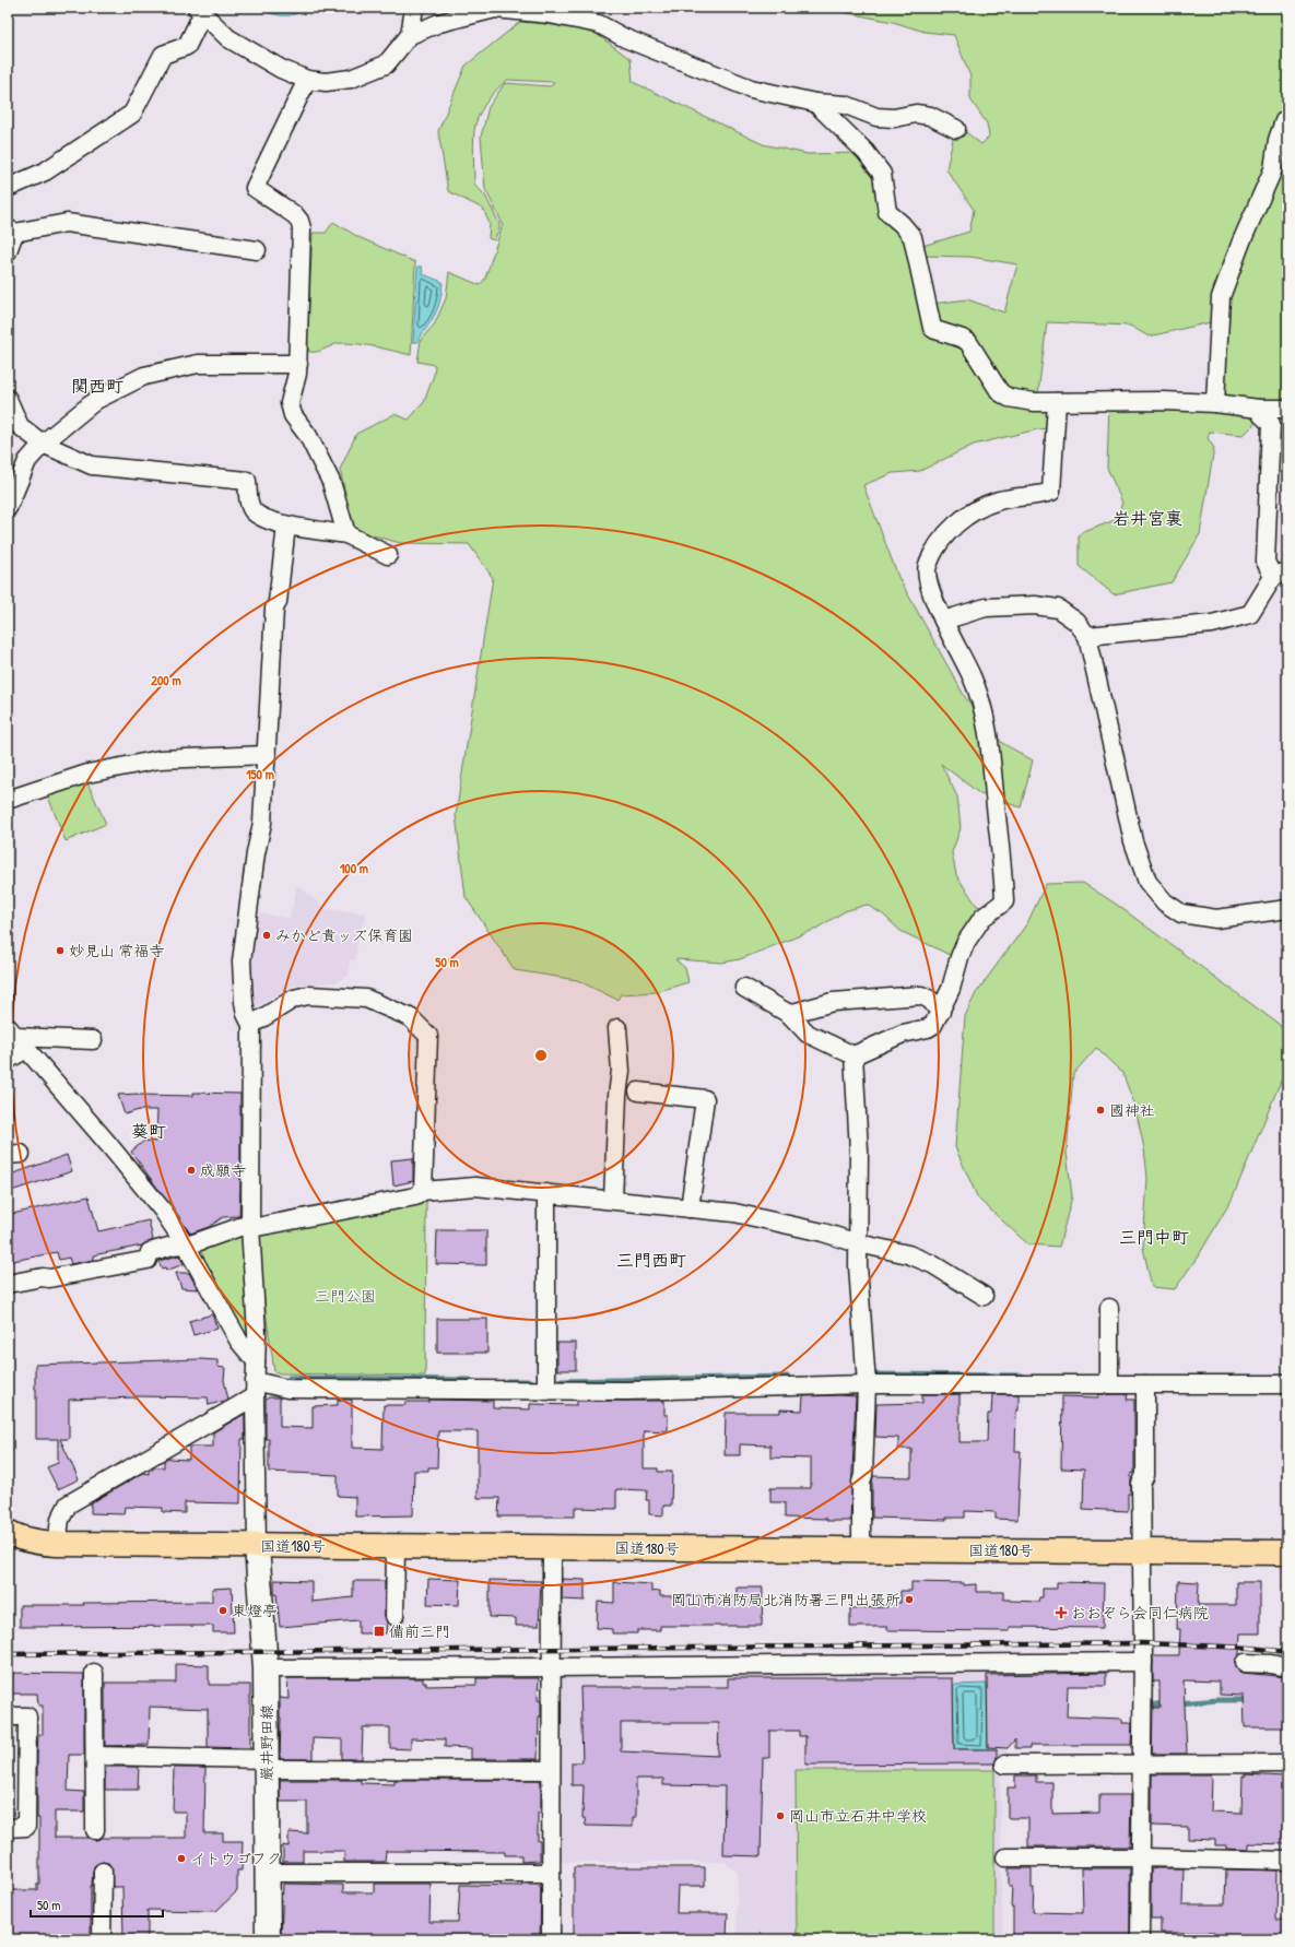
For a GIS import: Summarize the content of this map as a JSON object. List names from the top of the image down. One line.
{"streets":{"highway":["国道180号"],"main road":["巌井野田線"]},"crossings":[["国道180号","巌井野田線"]],"districts":["関西町","岩井宮裏","葵町","三門中町","三門西町"],"parks":["三門公園"],"places":{"other":["みかど貴ッズ保育園","妙見山 常福寺","國神社","成願寺","岡山市消防局北消防署三門出張所","東燈亭","岡山市立石井中学校","イトウゴフク"],"health":["おおぞら会同仁病院"],"transit":["備前三門"]},"scale_bar":"50 m","rings":["200 m","150 m","100 m","50 m"]}
